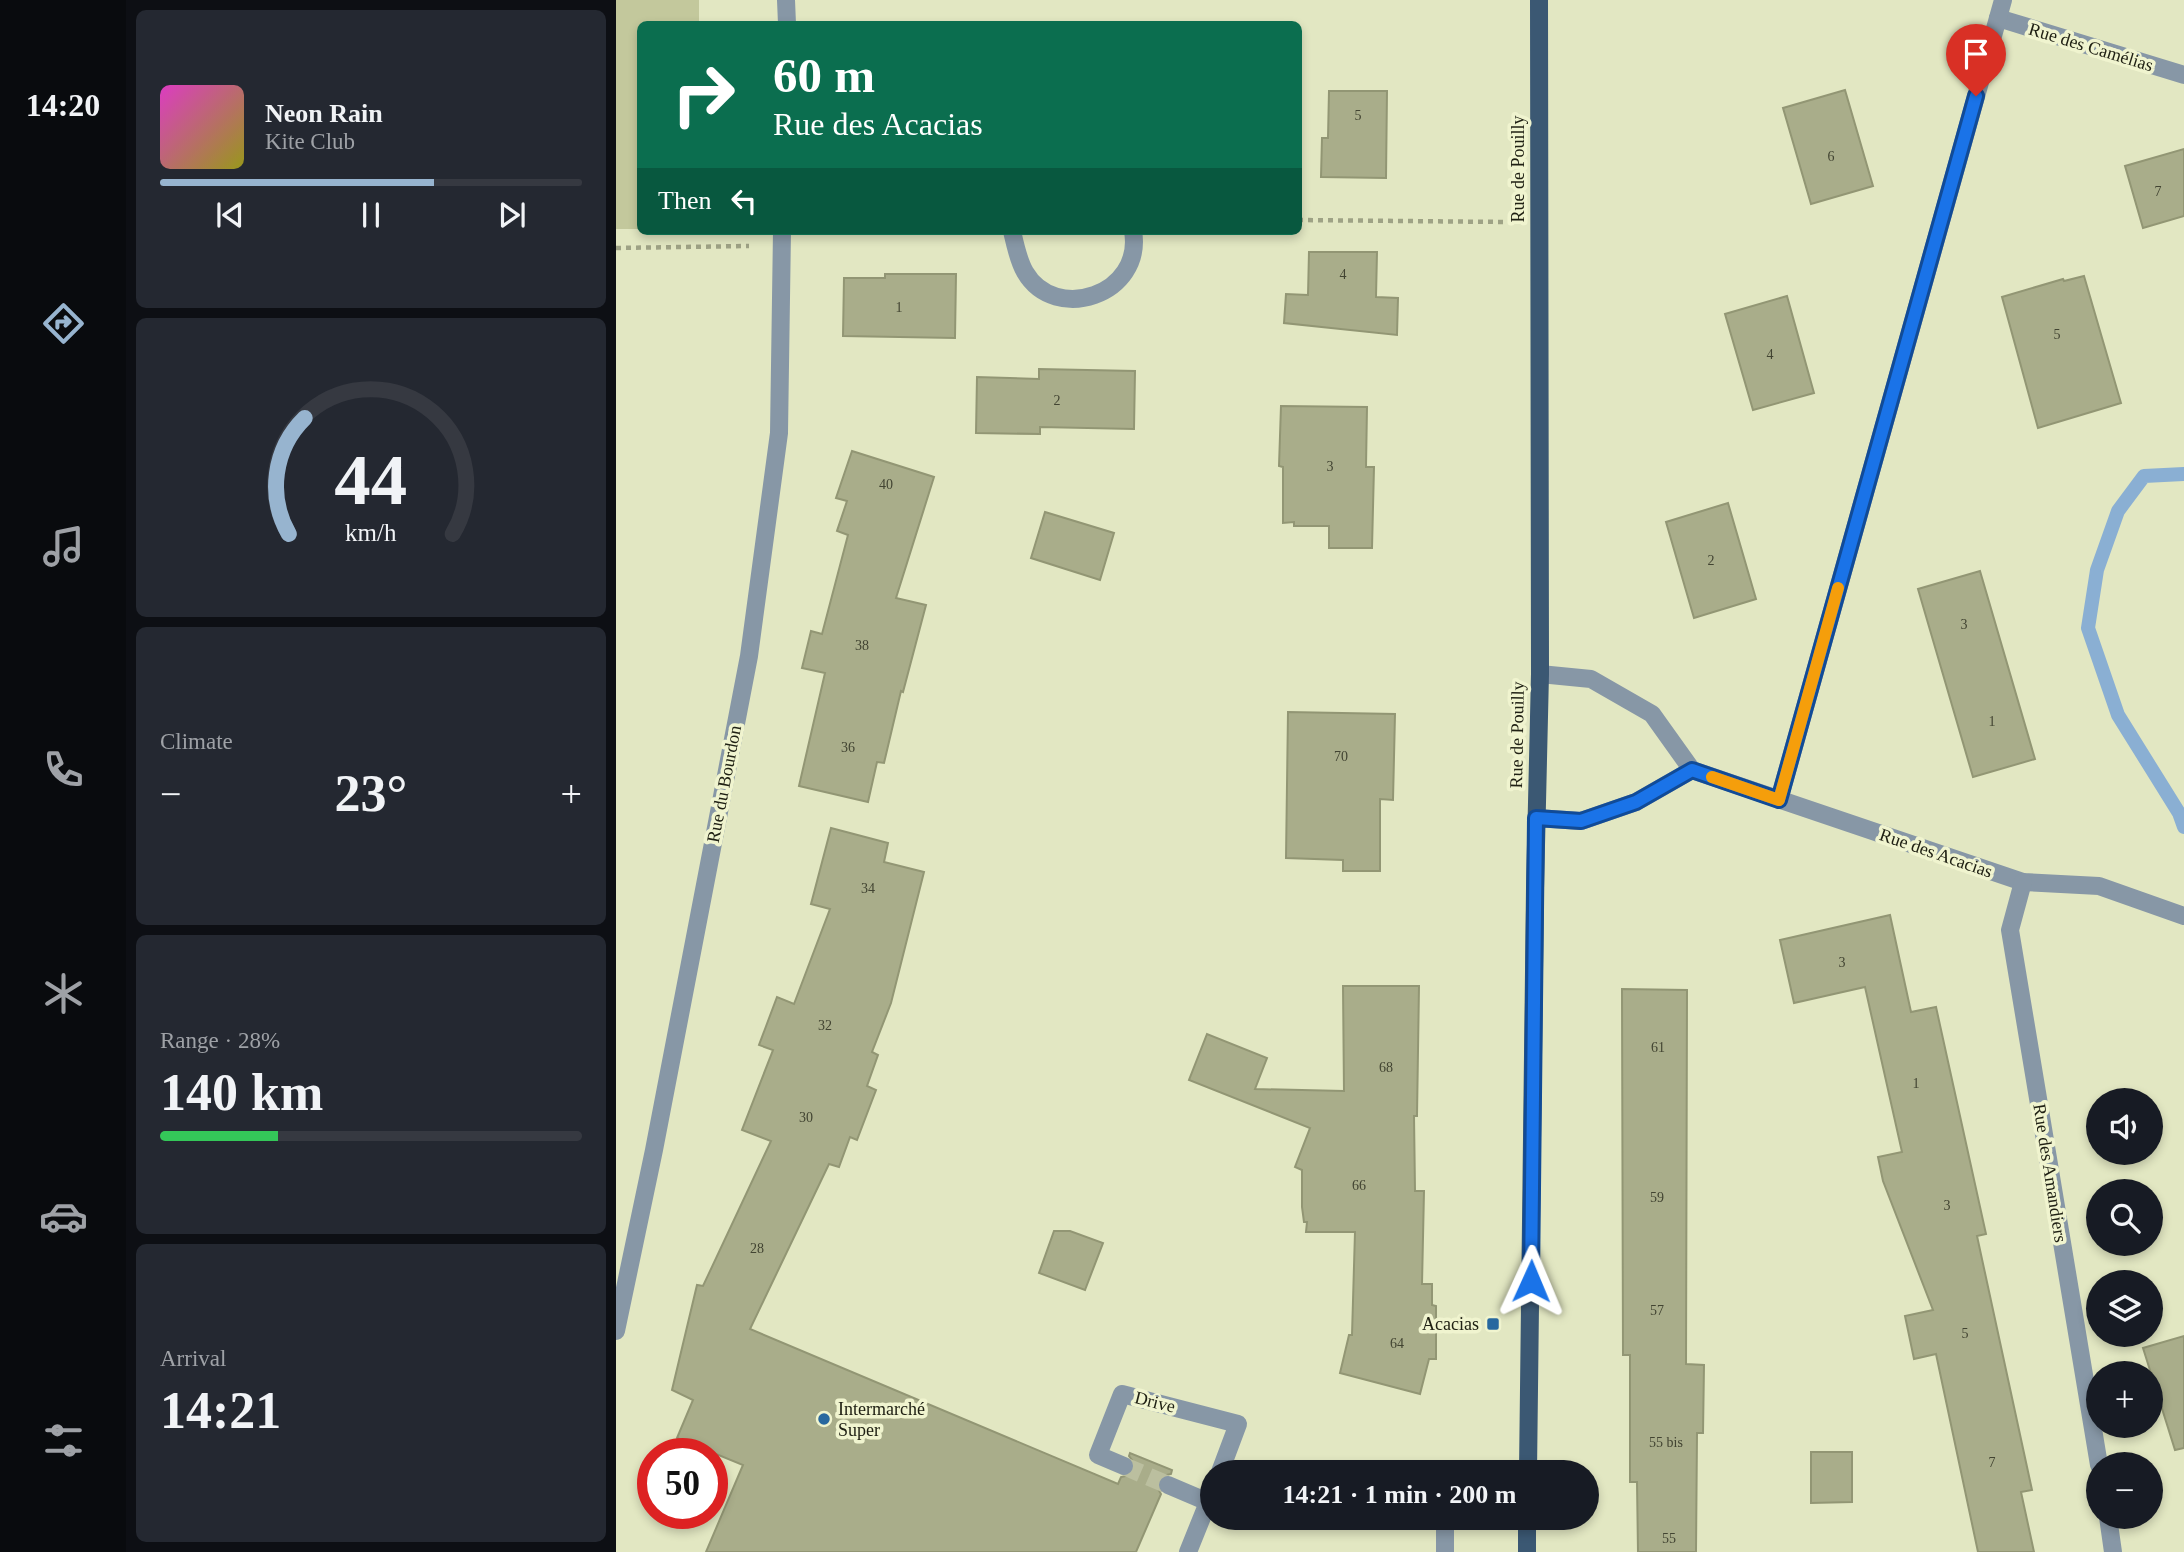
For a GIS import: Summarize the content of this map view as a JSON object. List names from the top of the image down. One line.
{"streets":{"main road":["Rue de Pouilly"],"street":["Rue des Camélias","Rue du Bourdon","Rue des Acacias","Rue des Amandiers","Drive"]},"crossings":[["Rue des Acacias","Rue des Amandiers"]],"places":{"transit":["Acacias"],"other":["Intermarché Super"]},"house_numbers":["5","6","7","4","1","5","4","2","3","40","2","3","38","1","36","70","34","3","32","61","68","1","30","66","59","3","28","57","5","64","55 bis","7","55"],"page":{"tabs":"14:20","turn":["60 m","Rue des Acacias"],"song":["Neon Rain","Kite Club"],"then":"Then","tile":["Climate",["Range · 28%","140 km"],["Arrival","14:21"]],"heat":["−","23°","+"],"map_buttons":["+","−"],"limit":"50","trip":"14:21 · 1 min · 200 m","gauge":["44","km/h"]}}
